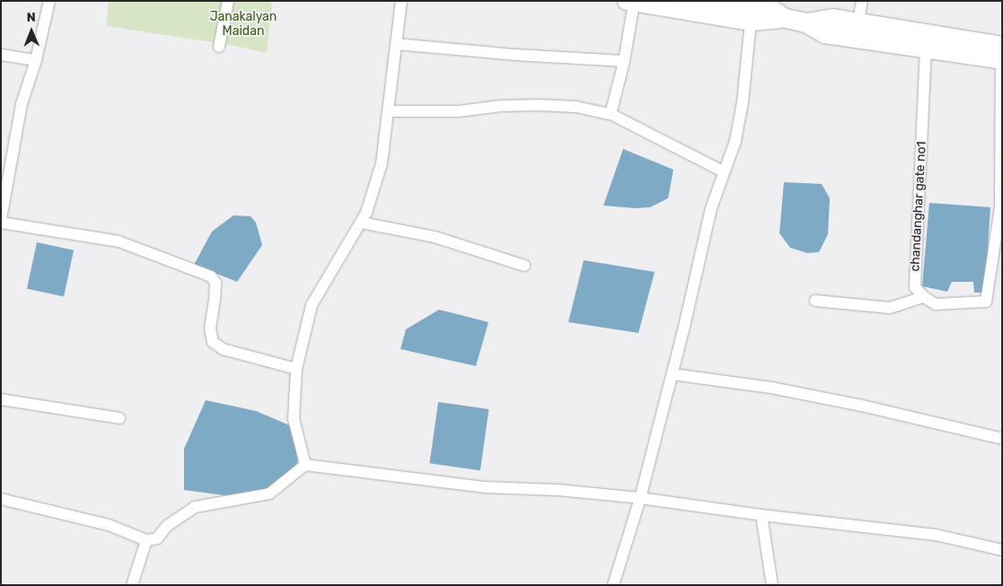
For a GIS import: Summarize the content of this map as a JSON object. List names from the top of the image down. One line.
{"streets":{"street":["chandanghar gate no1"]},"parks":["Janakalyan Maidan"],"north":"top"}
